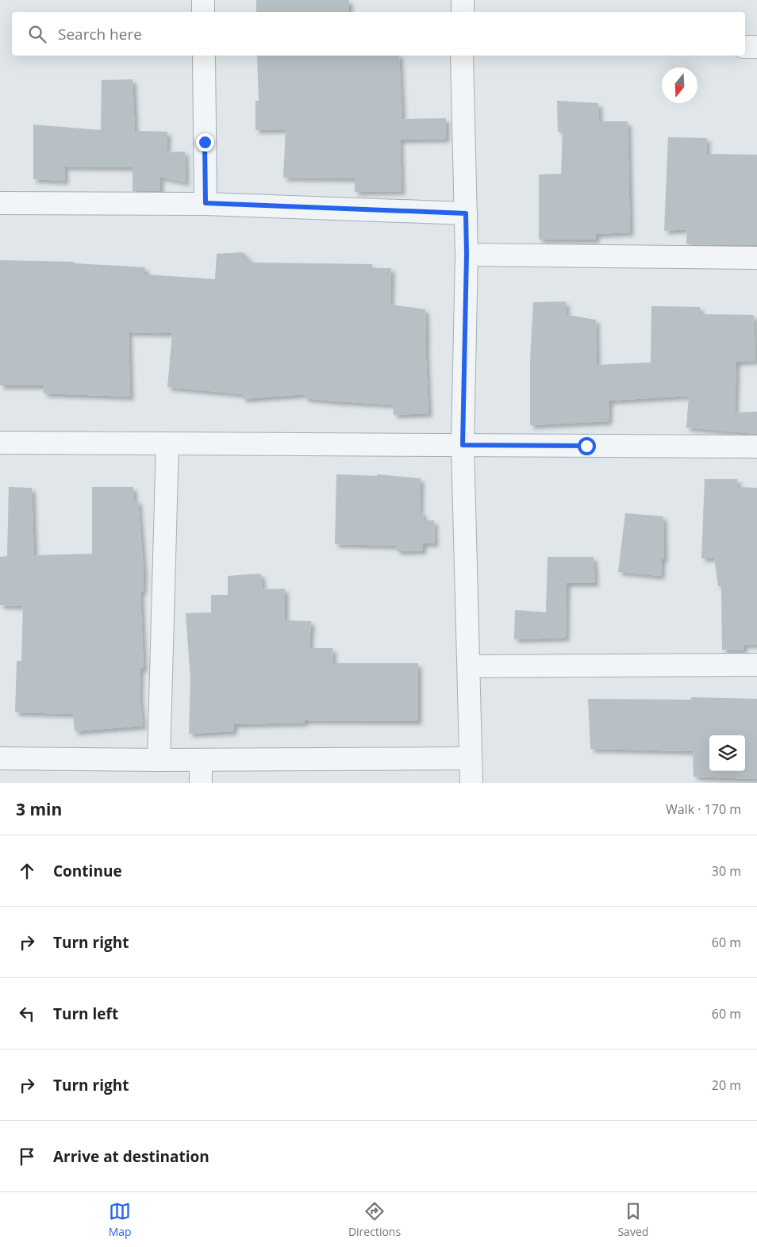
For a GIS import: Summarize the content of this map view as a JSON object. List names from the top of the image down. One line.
{"north":"bottom","page":{"search":"Search here","heading":["3 min","Walk · 170 m"],"list":[["Continue","30 m"],["Turn right","60 m"],["Turn left","60 m"],["Turn right","20 m"],"Arrive at destination"],"nav":["Map","Directions","Saved"]}}
